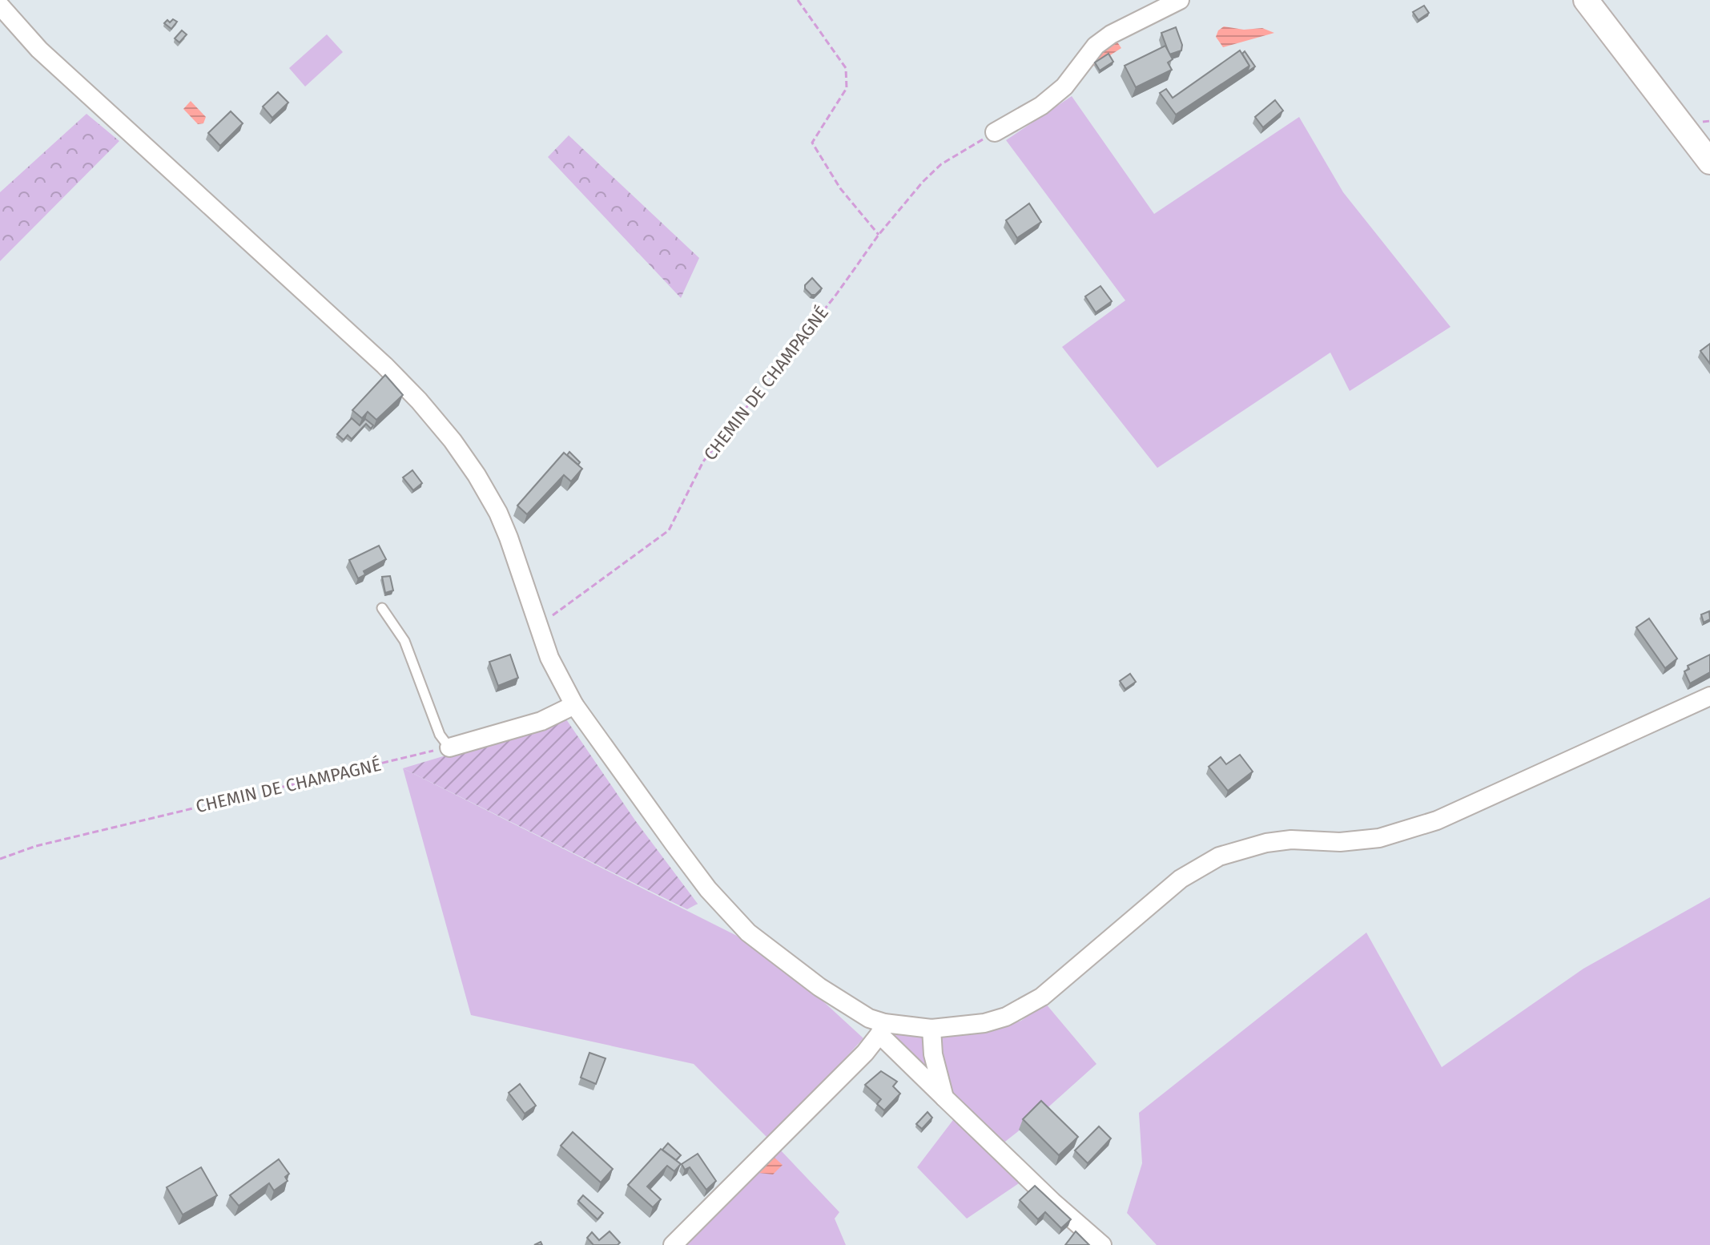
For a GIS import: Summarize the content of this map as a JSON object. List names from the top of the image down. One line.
{"streets":{"path":["CHEMIN DE CHAMPAGNÉ"]}}
